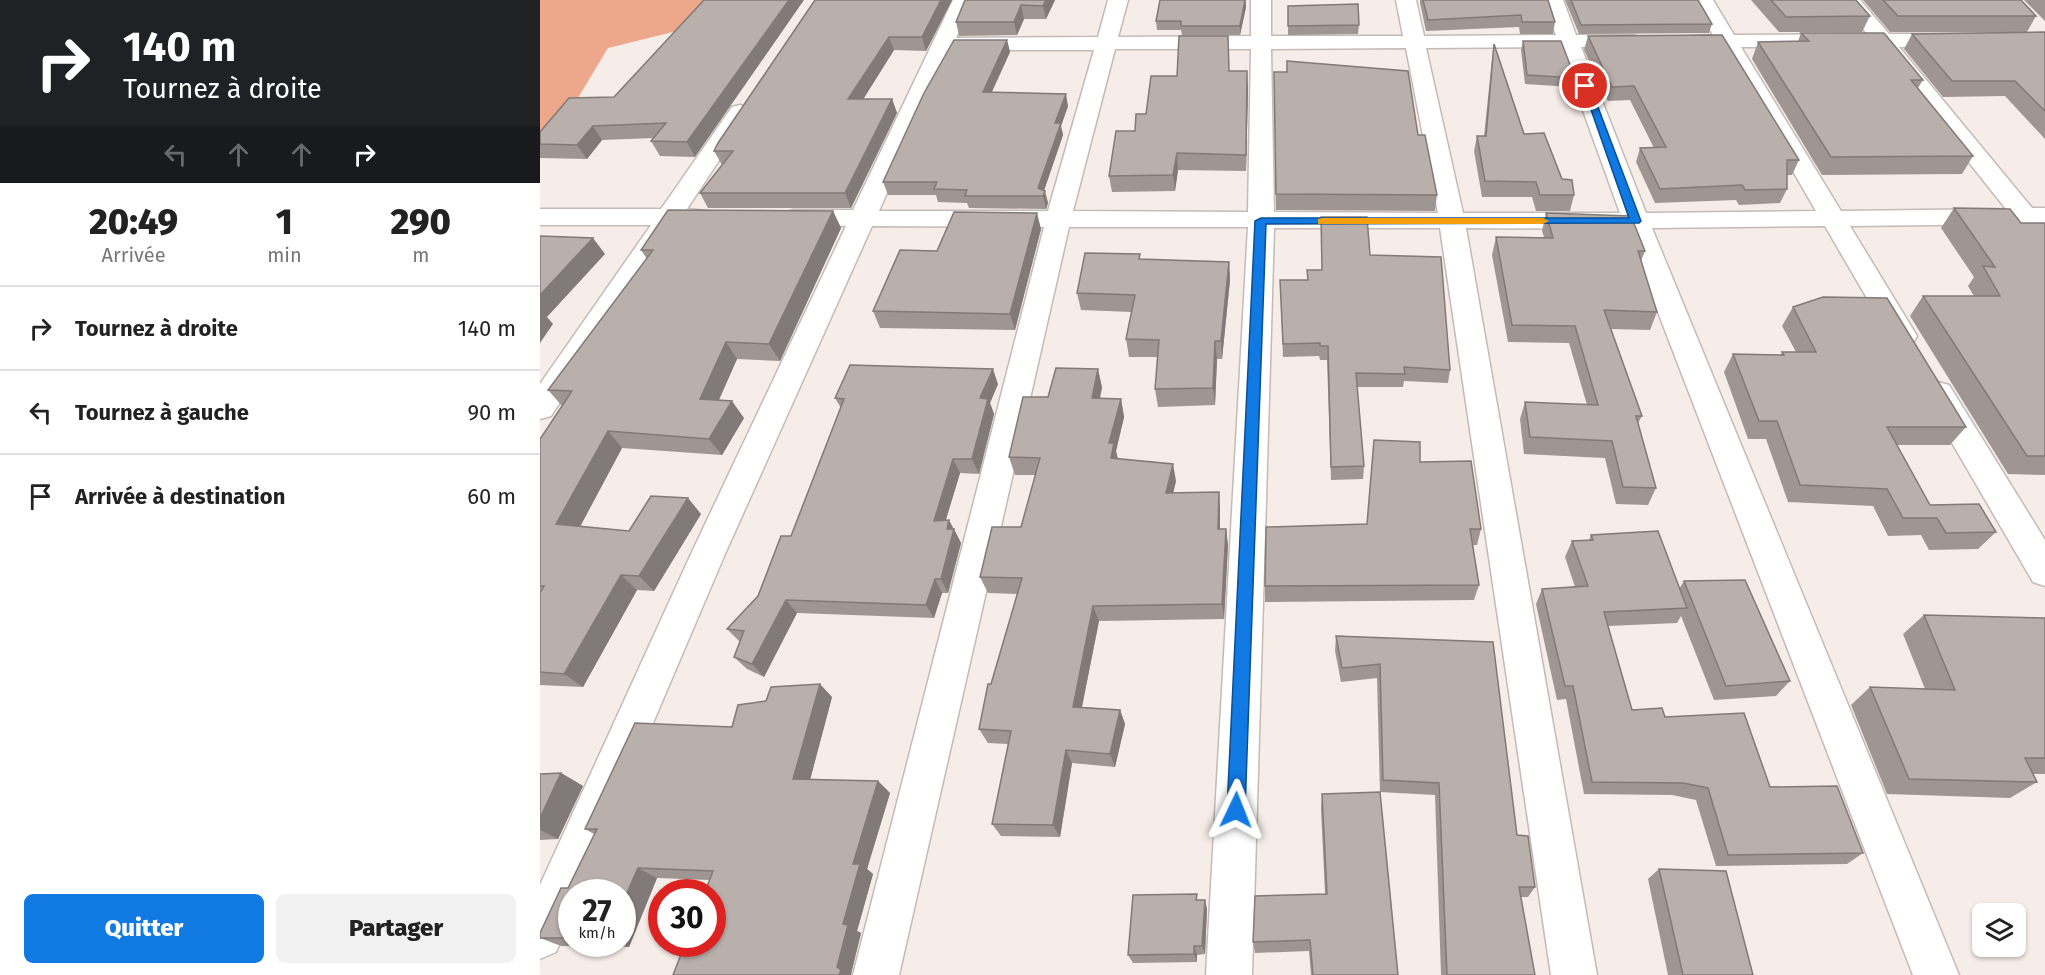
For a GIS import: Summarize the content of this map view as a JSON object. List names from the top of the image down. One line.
{"page":{"turn":["140 m","Tournez à droite"],"eta":["20:49","Arrivée","1","min","290","m"],"list":[{"name":"Tournez à droite","value":"140 m"},{"name":"Tournez à gauche","value":"90 m"},{"name":"Arrivée à destination","value":"60 m"}],"speed":"27 km/h","limit":"30","buttons":["Quitter","Partager"]}}
